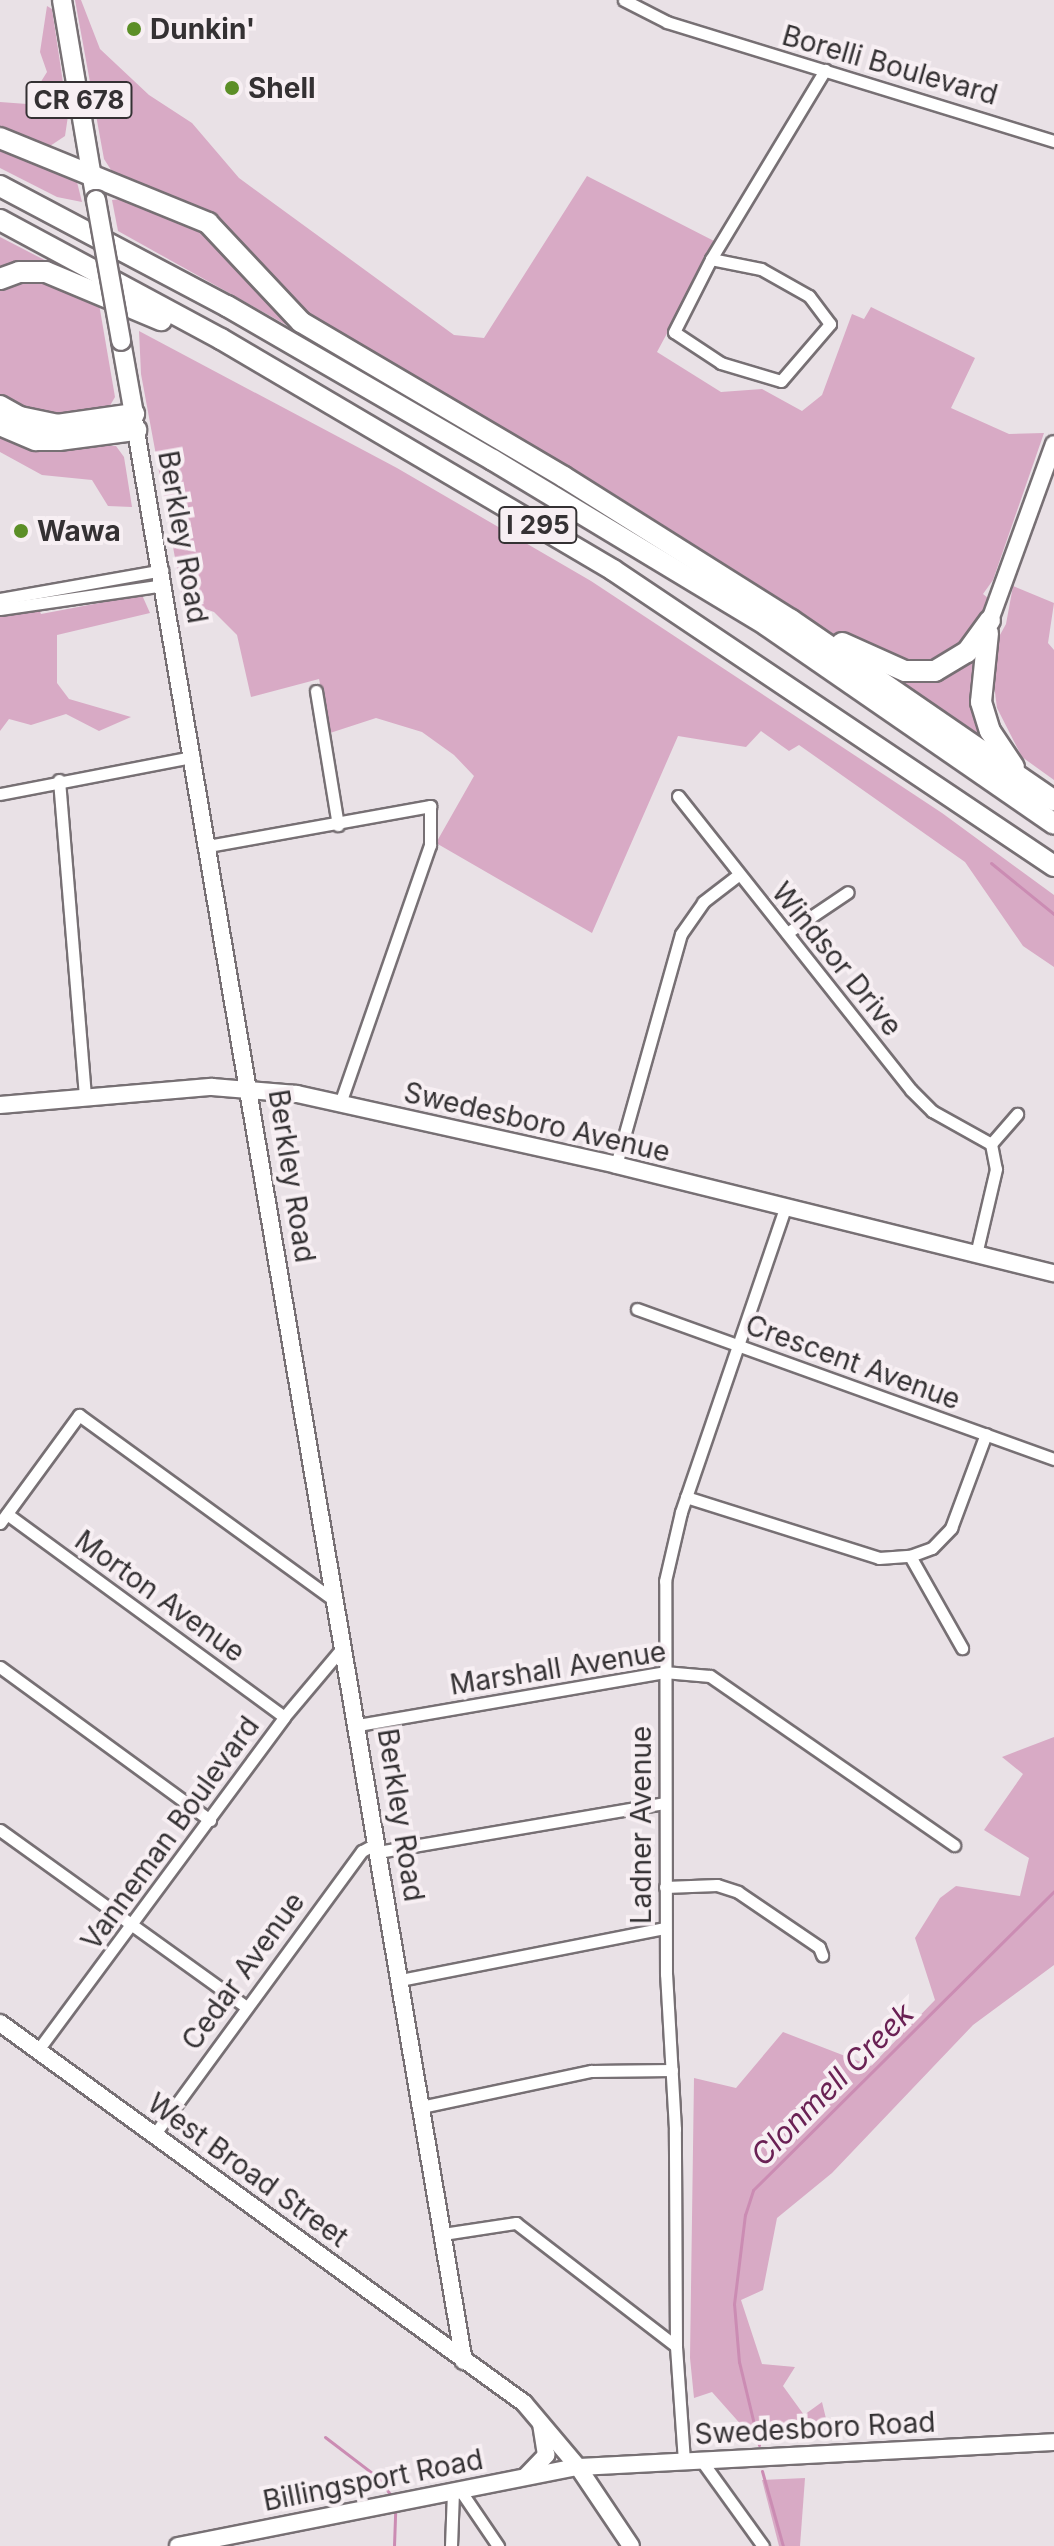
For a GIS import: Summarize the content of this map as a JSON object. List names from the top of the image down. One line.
{"streets":{"highway":["I 295"],"main road":["CR 678","Berkley Road","Swedesboro Avenue","West Broad Street","Swedesboro Road","Billingsport Road"],"street":["Borelli Boulevard","Windsor Drive","Crescent Avenue","Morton Avenue","Marshall Avenue","Ladner Avenue","Vanneman Boulevard","Cedar Avenue"]},"crossings":[["Berkley Road","Swedesboro Avenue"],["Berkley Road","Marshall Avenue"],["Berkley Road","Vanneman Boulevard"],["Berkley Road","Cedar Avenue"],["Berkley Road","West Broad Street"],["Swedesboro Avenue","Ladner Avenue"],["Crescent Avenue","Ladner Avenue"],["Morton Avenue","Vanneman Boulevard"],["Marshall Avenue","Ladner Avenue"],["Ladner Avenue","Swedesboro Road"],["Vanneman Boulevard","West Broad Street"],["Cedar Avenue","West Broad Street"],["West Broad Street","Swedesboro Road"],["West Broad Street","Billingsport Road"],["Swedesboro Road","Billingsport Road"]],"water":["Clonmell Creek"],"places":["Dunkin'","Shell","Wawa"]}
